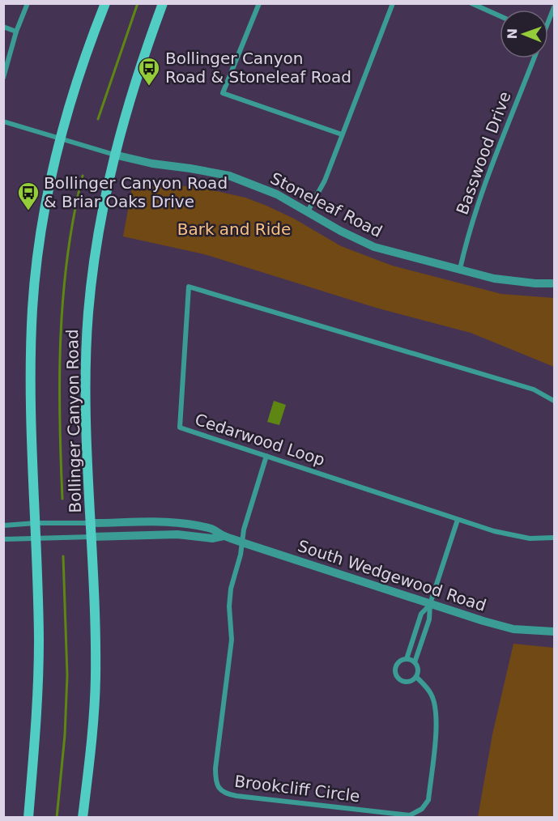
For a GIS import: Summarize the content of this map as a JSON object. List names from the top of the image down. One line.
{"streets":{"main road":["Bollinger Canyon Road"],"street":["Basswood Drive","Stoneleaf Road","Cedarwood Loop","South Wedgewood Road","Brookcliff Circle"]},"crossings":[["Basswood Drive","Stoneleaf Road"],["Stoneleaf Road","Bollinger Canyon Road"],["Bollinger Canyon Road","South Wedgewood Road"],["South Wedgewood Road","Brookcliff Circle"]],"parks":["Bark and Ride"],"places":{"bus stop":["Bollinger Canyon Road & Stoneleaf Road","Bollinger Canyon Road & Briar Oaks Drive"]},"north":"left"}
